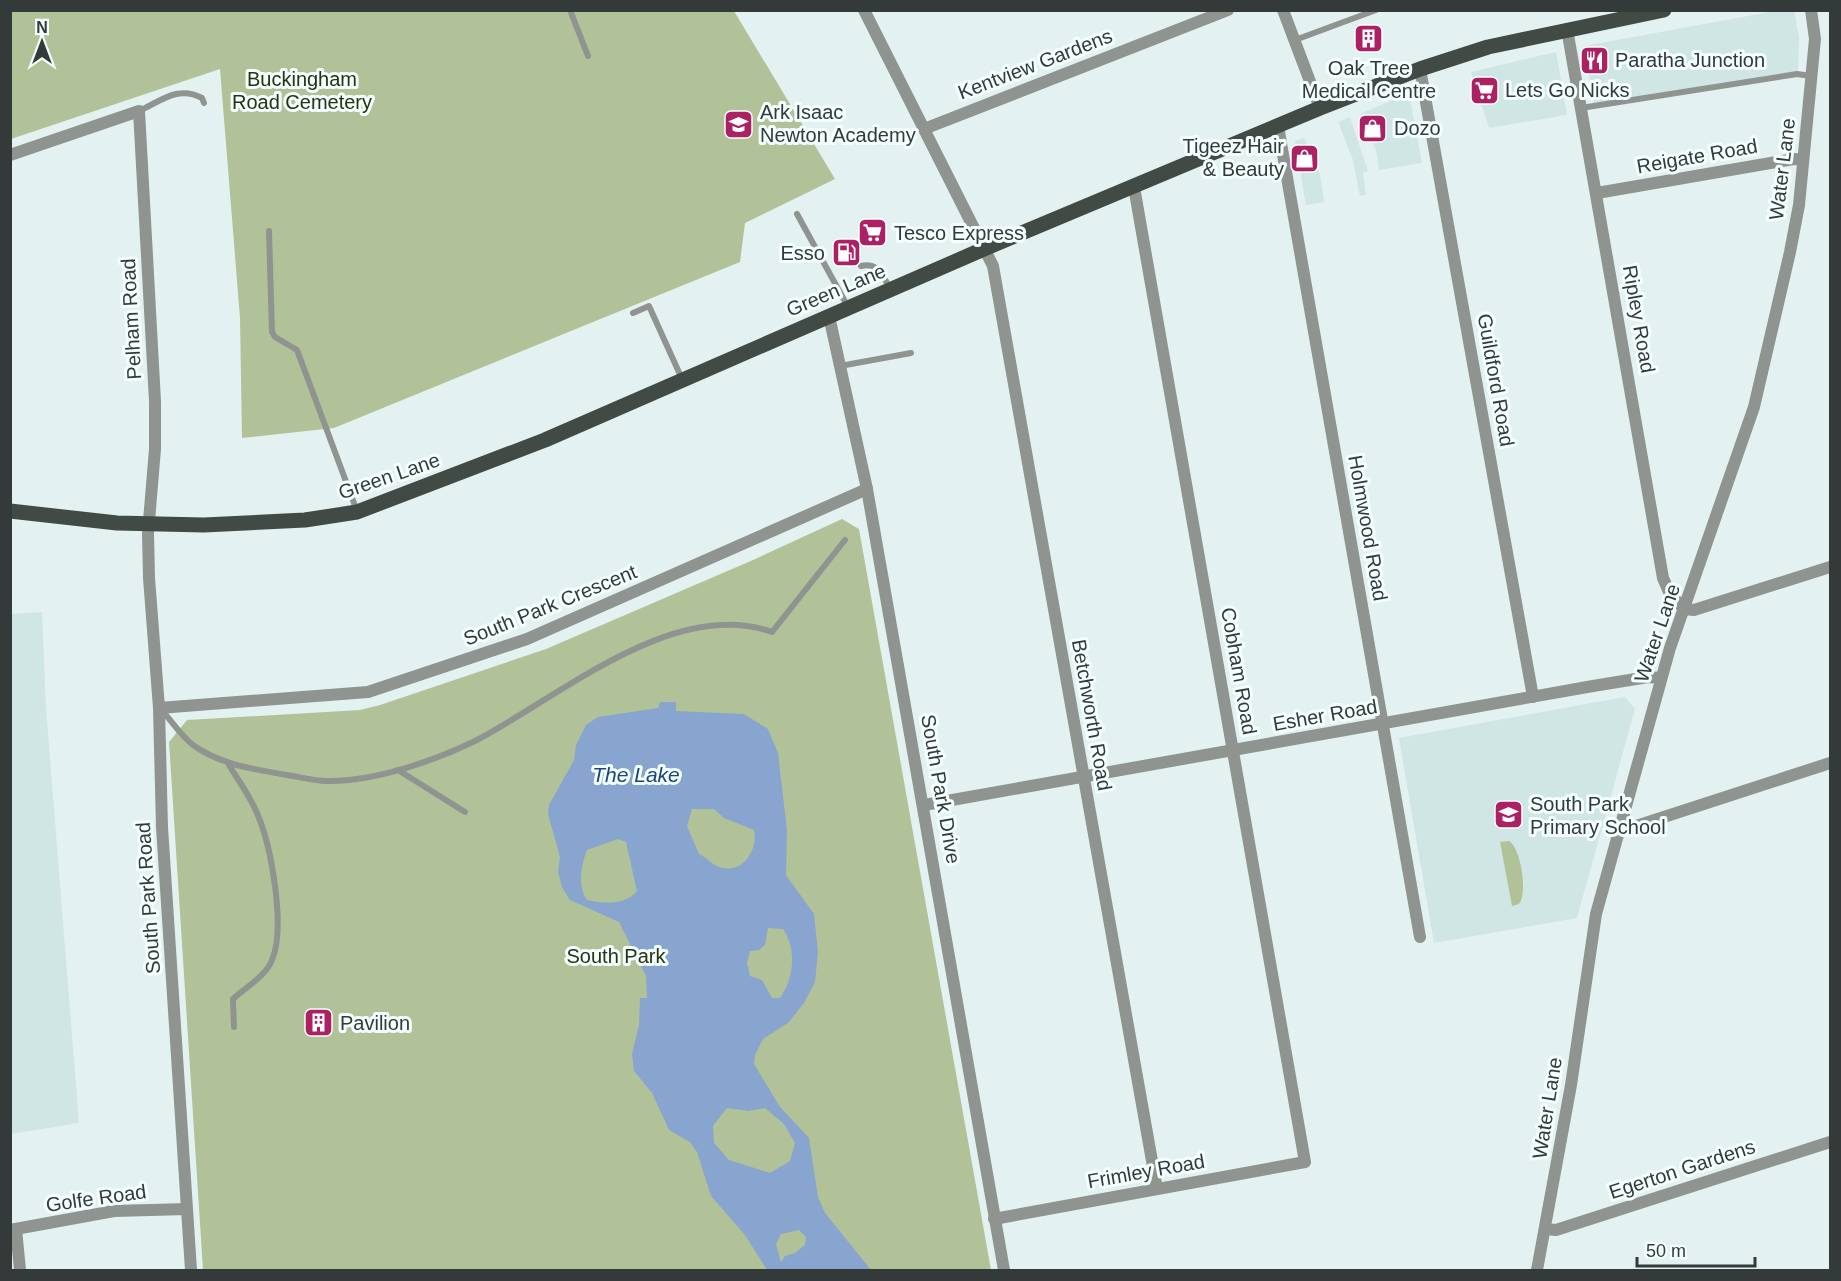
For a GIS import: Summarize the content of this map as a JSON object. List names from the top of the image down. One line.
{"streets":{"main road":["Green Lane"],"street":["Kentview Gardens","Reigate Road","Water Lane","Pelham Road","Ripley Road","Guildford Road","Holmwood Road","South Park Crescent","Cobham Road","Betchworth Road","Esher Road","South Park Drive","South Park Road","Egerton Gardens","Frimley Road","Golfe Road"]},"crossings":[["Kentview Gardens","Betchworth Road"],["Reigate Road","Water Lane"],["Reigate Road","Ripley Road"],["Water Lane","Ripley Road"],["Water Lane","Esher Road"],["Water Lane","Egerton Gardens"],["Green Lane","Pelham Road"],["Green Lane","Ripley Road"],["Green Lane","Guildford Road"],["Green Lane","Holmwood Road"],["Green Lane","Cobham Road"],["Green Lane","Betchworth Road"],["Green Lane","South Park Drive"],["Green Lane","South Park Road"],["Pelham Road","South Park Road"],["Guildford Road","Esher Road"],["Holmwood Road","Esher Road"],["South Park Crescent","South Park Drive"],["South Park Crescent","South Park Road"],["Cobham Road","Esher Road"],["Cobham Road","Frimley Road"],["Betchworth Road","Esher Road"],["Betchworth Road","Frimley Road"],["Esher Road","South Park Drive"],["South Park Drive","Frimley Road"],["South Park Road","Golfe Road"]],"water":["The Lake"],"parks":["Buckingham Road Cemetery","South Park"],"places":{"building":["Oak Tree Medical Centre","Pavilion"],"restaurant":["Paratha Junction"],"supermarket":["Lets Go Nicks","Tesco Express"],"school or university":["Ark Isaac Newton Academy","South Park Primary School"],"shop":["Dozo","Tigeez Hair & Beauty"],"fuel station":["Esso"]},"scale_bar":"50 m","north":"top"}
